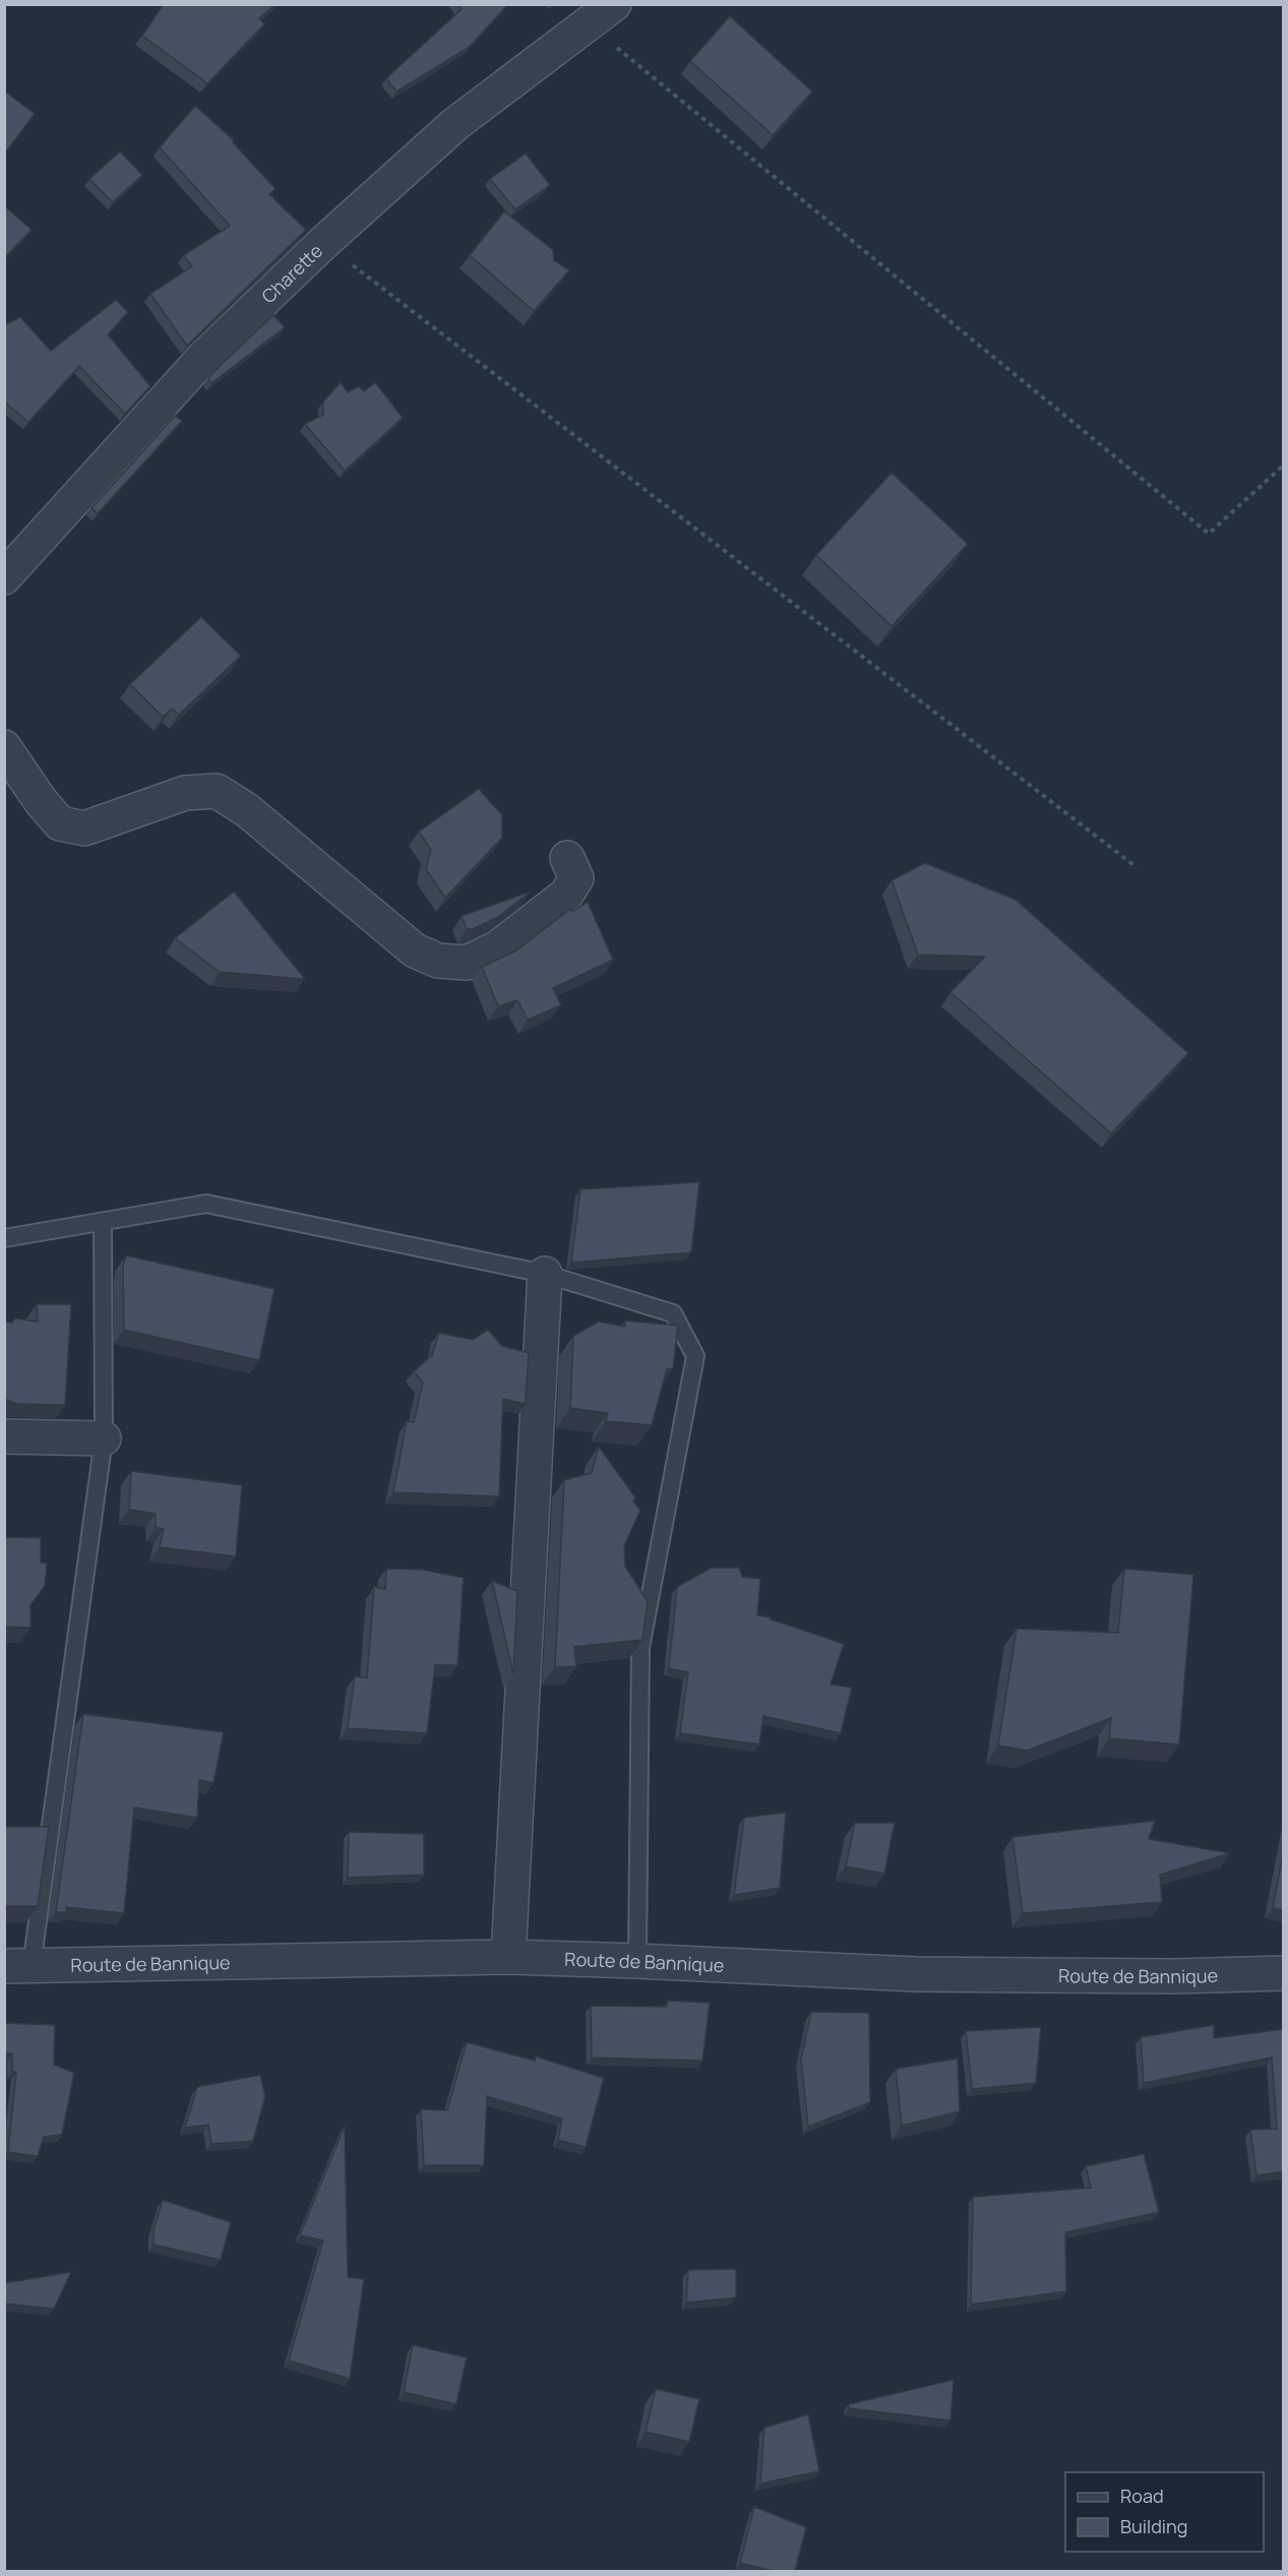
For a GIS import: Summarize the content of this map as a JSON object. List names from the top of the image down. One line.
{"streets":{"street":["Charette","Route de Bannique"]},"legend":["Road","Building"]}
